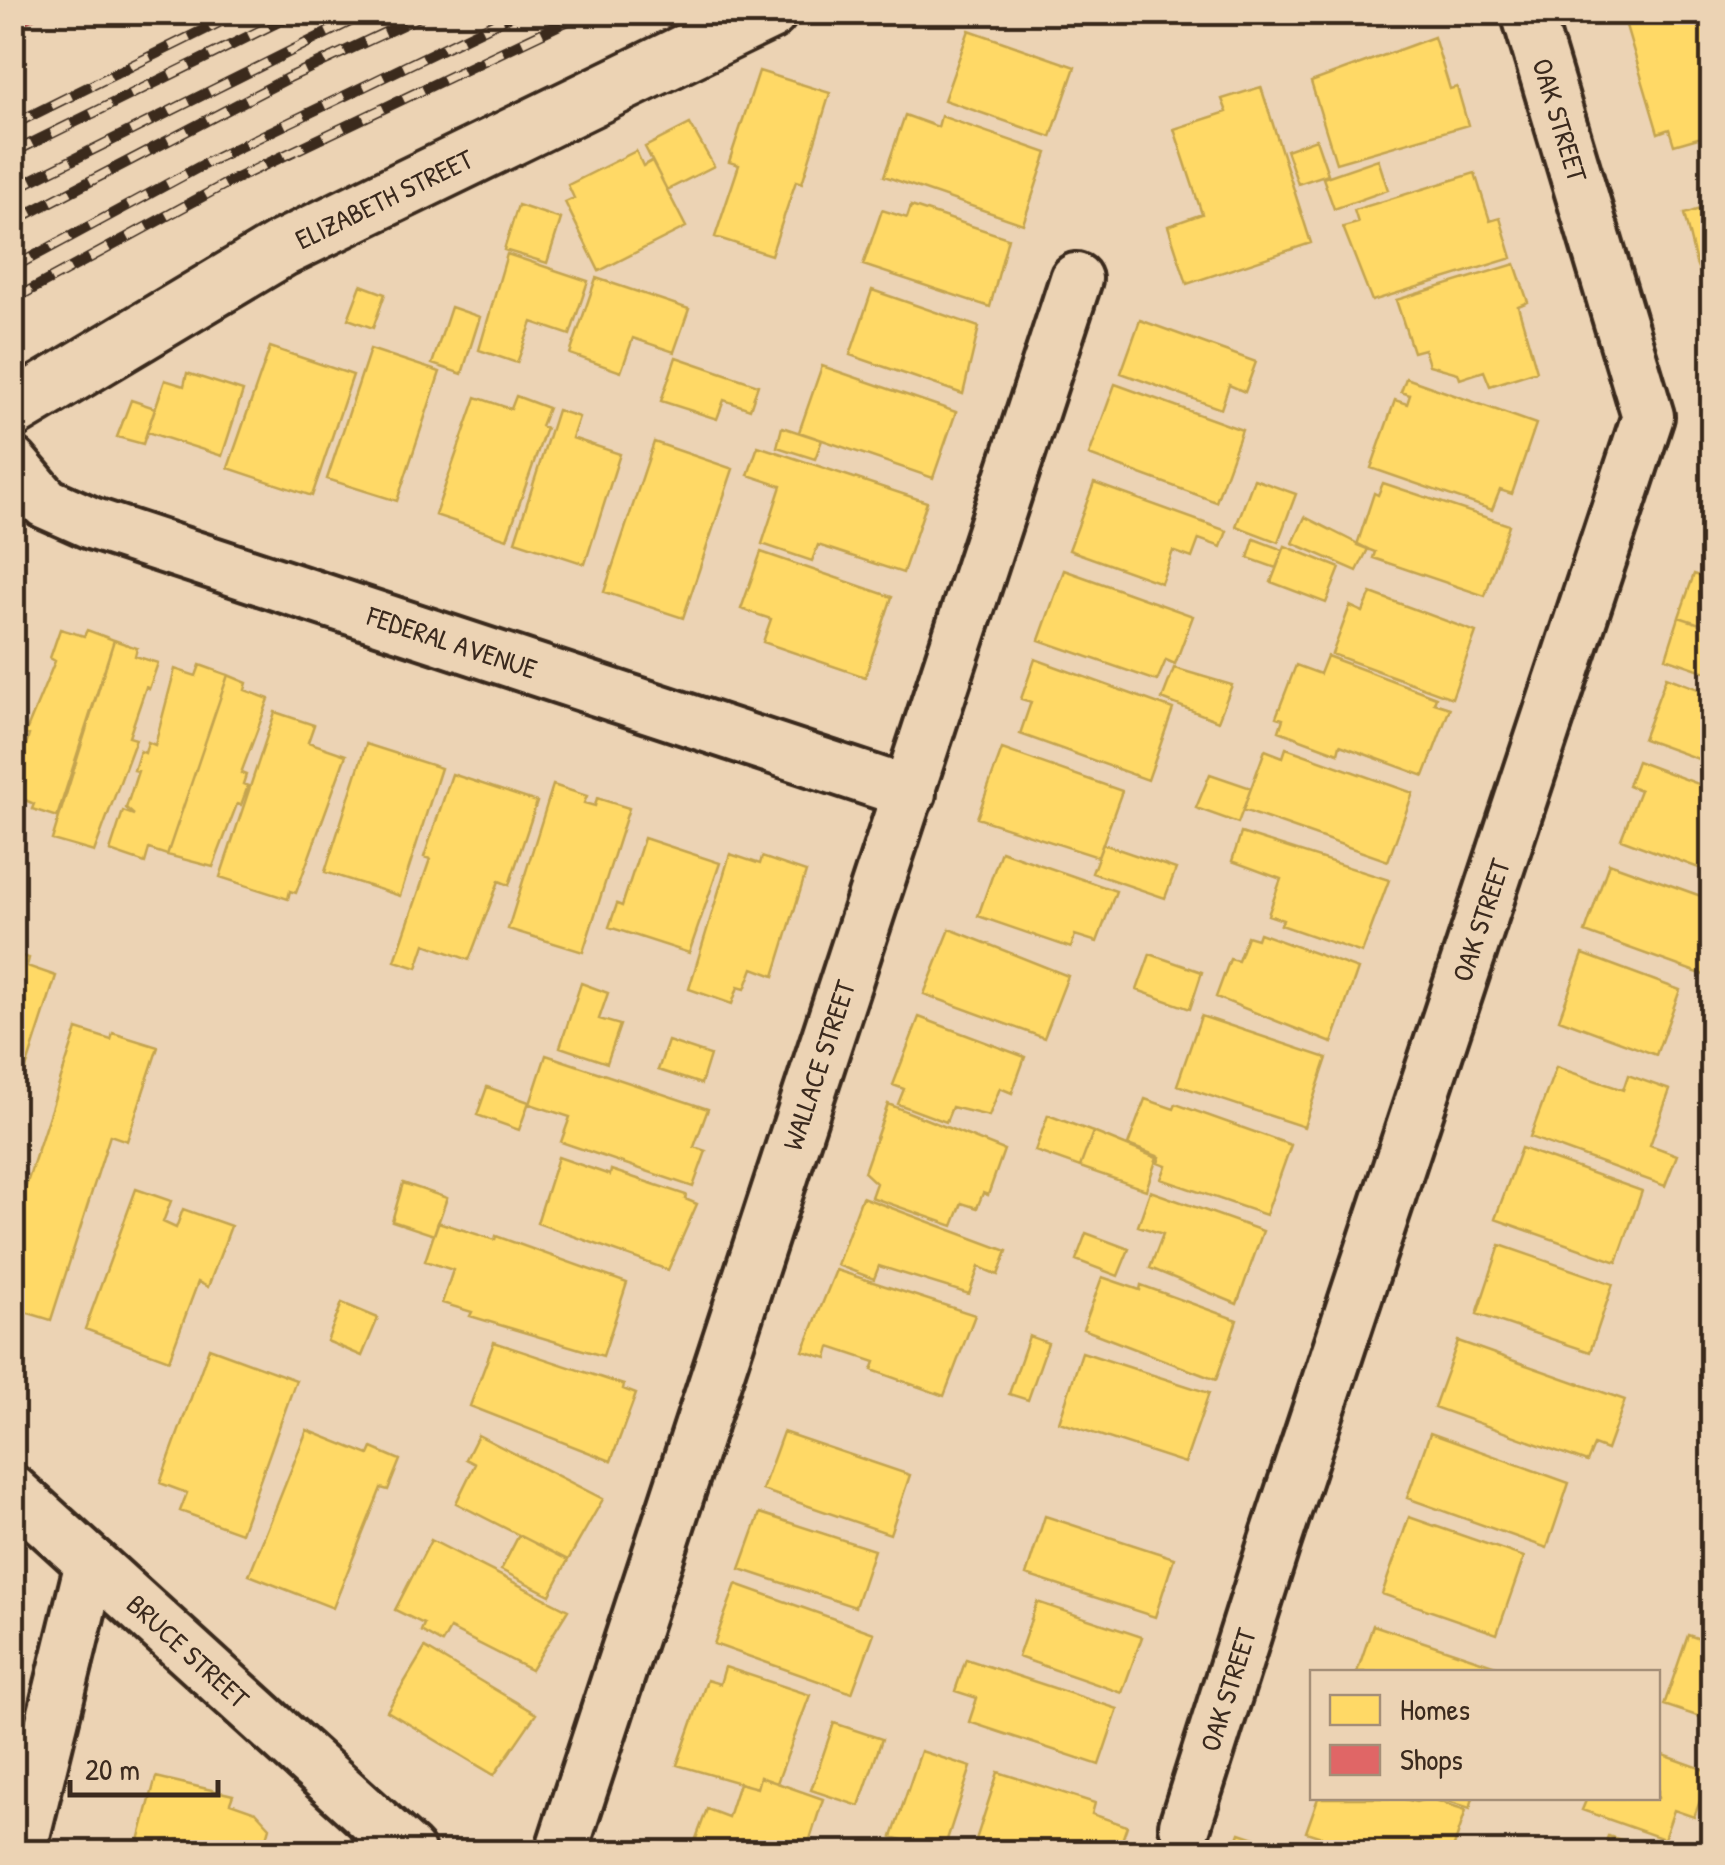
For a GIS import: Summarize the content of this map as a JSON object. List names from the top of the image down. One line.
{"streets":{"main road":["ELIZABETH STREET"],"street":["OAK STREET","FEDERAL AVENUE","WALLACE STREET","BRUCE STREET"]},"crossings":[["FEDERAL AVENUE","WALLACE STREET"]],"legend":["Homes","Shops"],"scale_bar":"20 m"}
